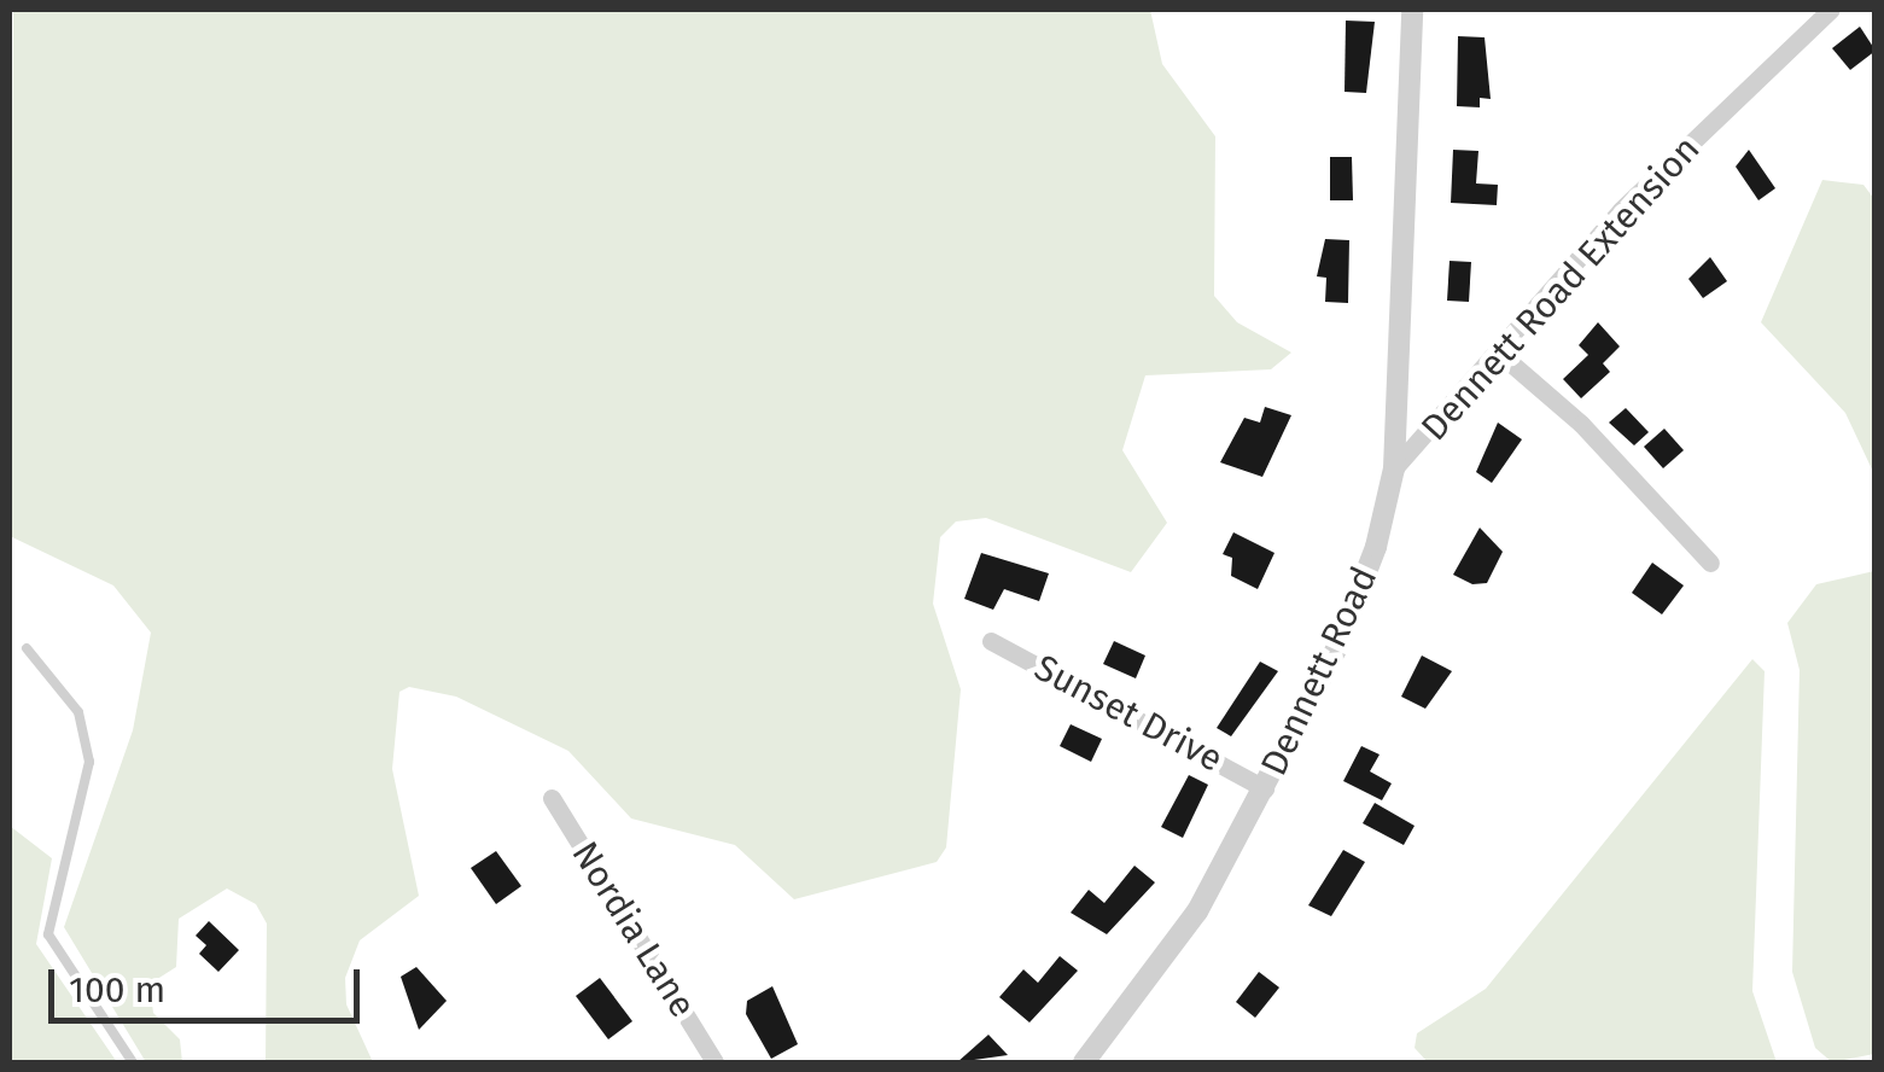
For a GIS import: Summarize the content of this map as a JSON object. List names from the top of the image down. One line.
{"streets":{"street":["Dennett Road Extension","Dennett Road","Sunset Drive","Nordia Lane"]},"crossings":[["Dennett Road Extension","Dennett Road"],["Dennett Road","Sunset Drive"]],"scale_bar":"100 m"}
